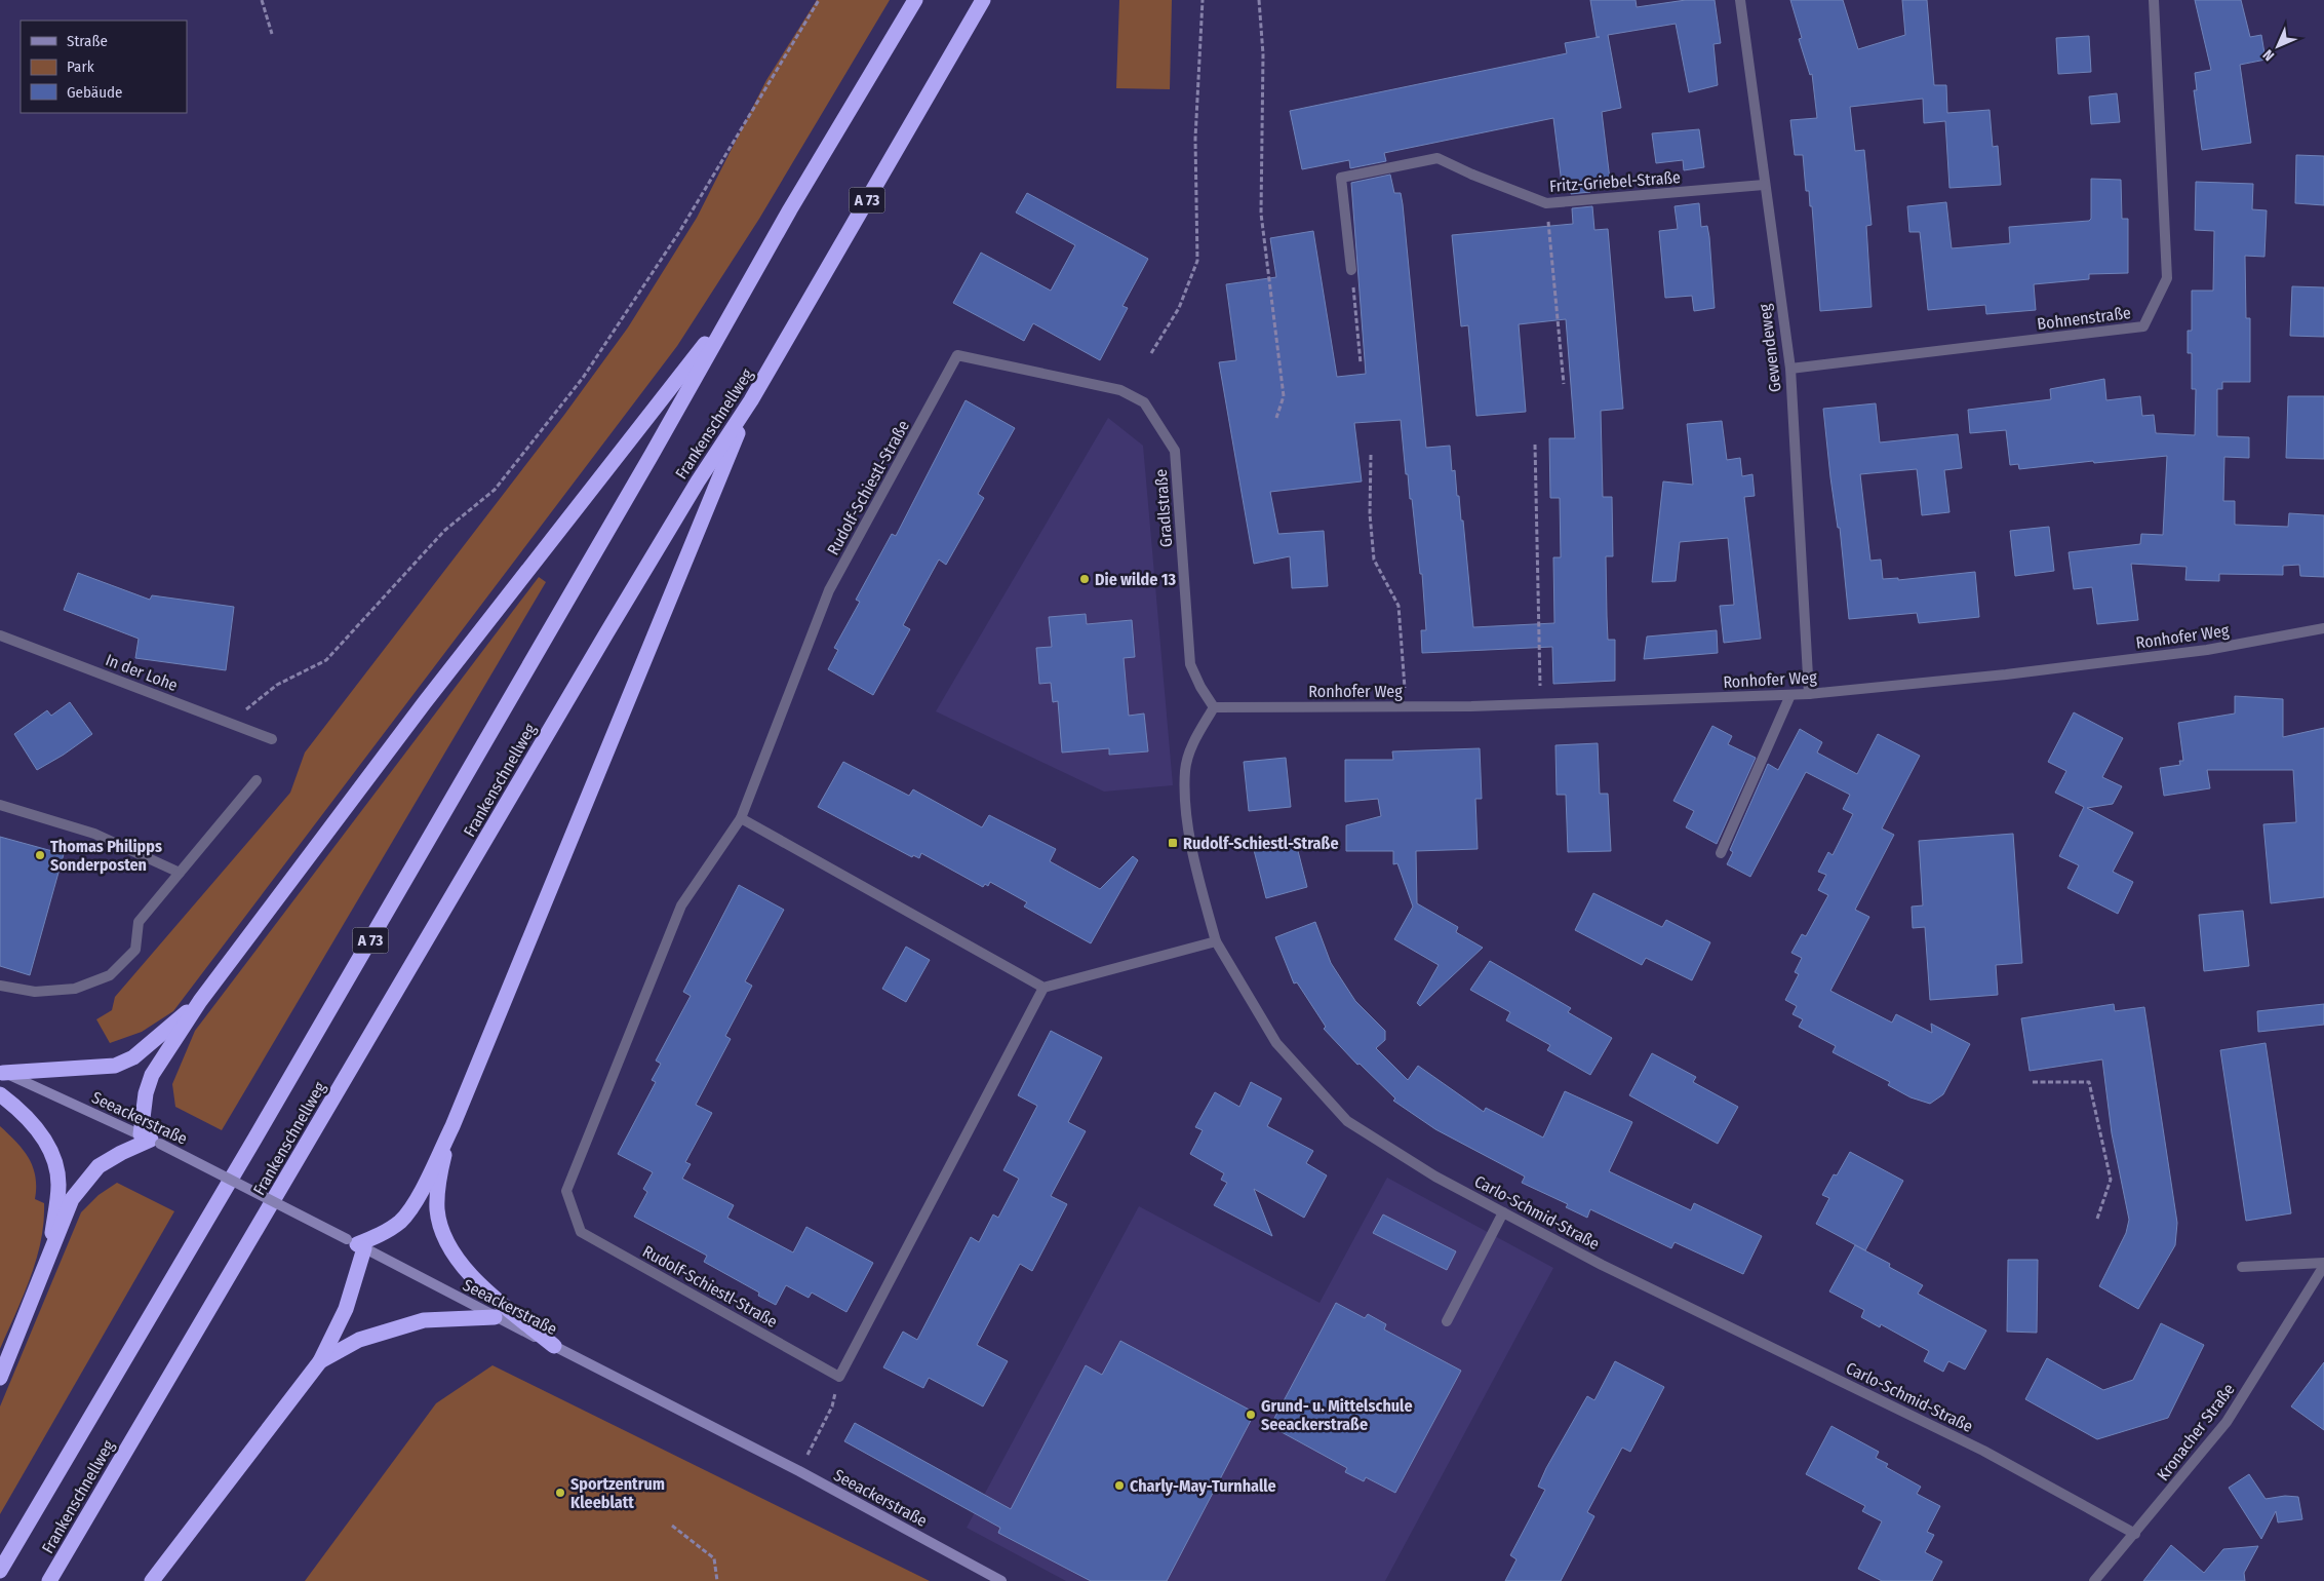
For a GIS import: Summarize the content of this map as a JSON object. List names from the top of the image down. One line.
{"streets":{"highway":["A 73","Frankenschnellweg"],"main road":["Seeackerstraße"],"street":["Fritz-Griebel-Straße","Bohnenstraße","Gewendeweg","Rudolf-Schiestl-Straße","Gradlstraße","Ronhofer Weg","In der Lohe","Carlo-Schmid-Straße","Kronacher Straße"]},"crossings":[["Fritz-Griebel-Straße","Gewendeweg"],["Bohnenstraße","Gewendeweg"],["Gewendeweg","Ronhofer Weg"],["Rudolf-Schiestl-Straße","Gradlstraße"],["Gradlstraße","Ronhofer Weg"],["Gradlstraße","Carlo-Schmid-Straße"],["Ronhofer Weg","Carlo-Schmid-Straße"],["Carlo-Schmid-Straße","Kronacher Straße"]],"places":{"other":["Die wilde 13","Thomas Philipps Sonderposten","Grund- u. Mittelschule Seeackerstraße","Charly-May-Turnhalle","Sportzentrum Kleeblatt"],"transit":["Rudolf-Schiestl-Straße"]},"legend":["Straße","Park","Gebäude"],"north":"bottom left"}
